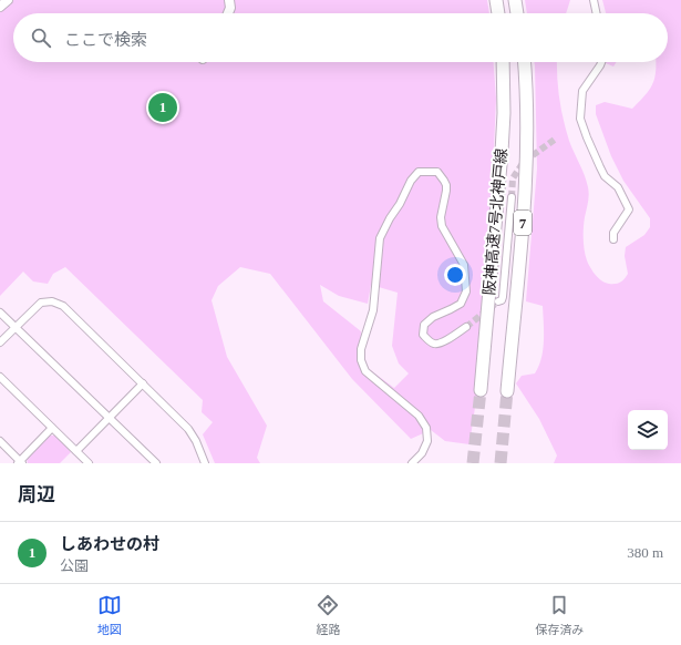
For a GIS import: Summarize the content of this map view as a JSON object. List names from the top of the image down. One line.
{"streets":{"highway":["阪神高速7号北神戸線","7"]},"page":{"search":"ここで検索","pins":"1","heading":"周辺","list":[{"mark":"1","name":"しあわせの村","note":"公園","value":"380 m"}],"nav":["地図","経路","保存済み"]}}
